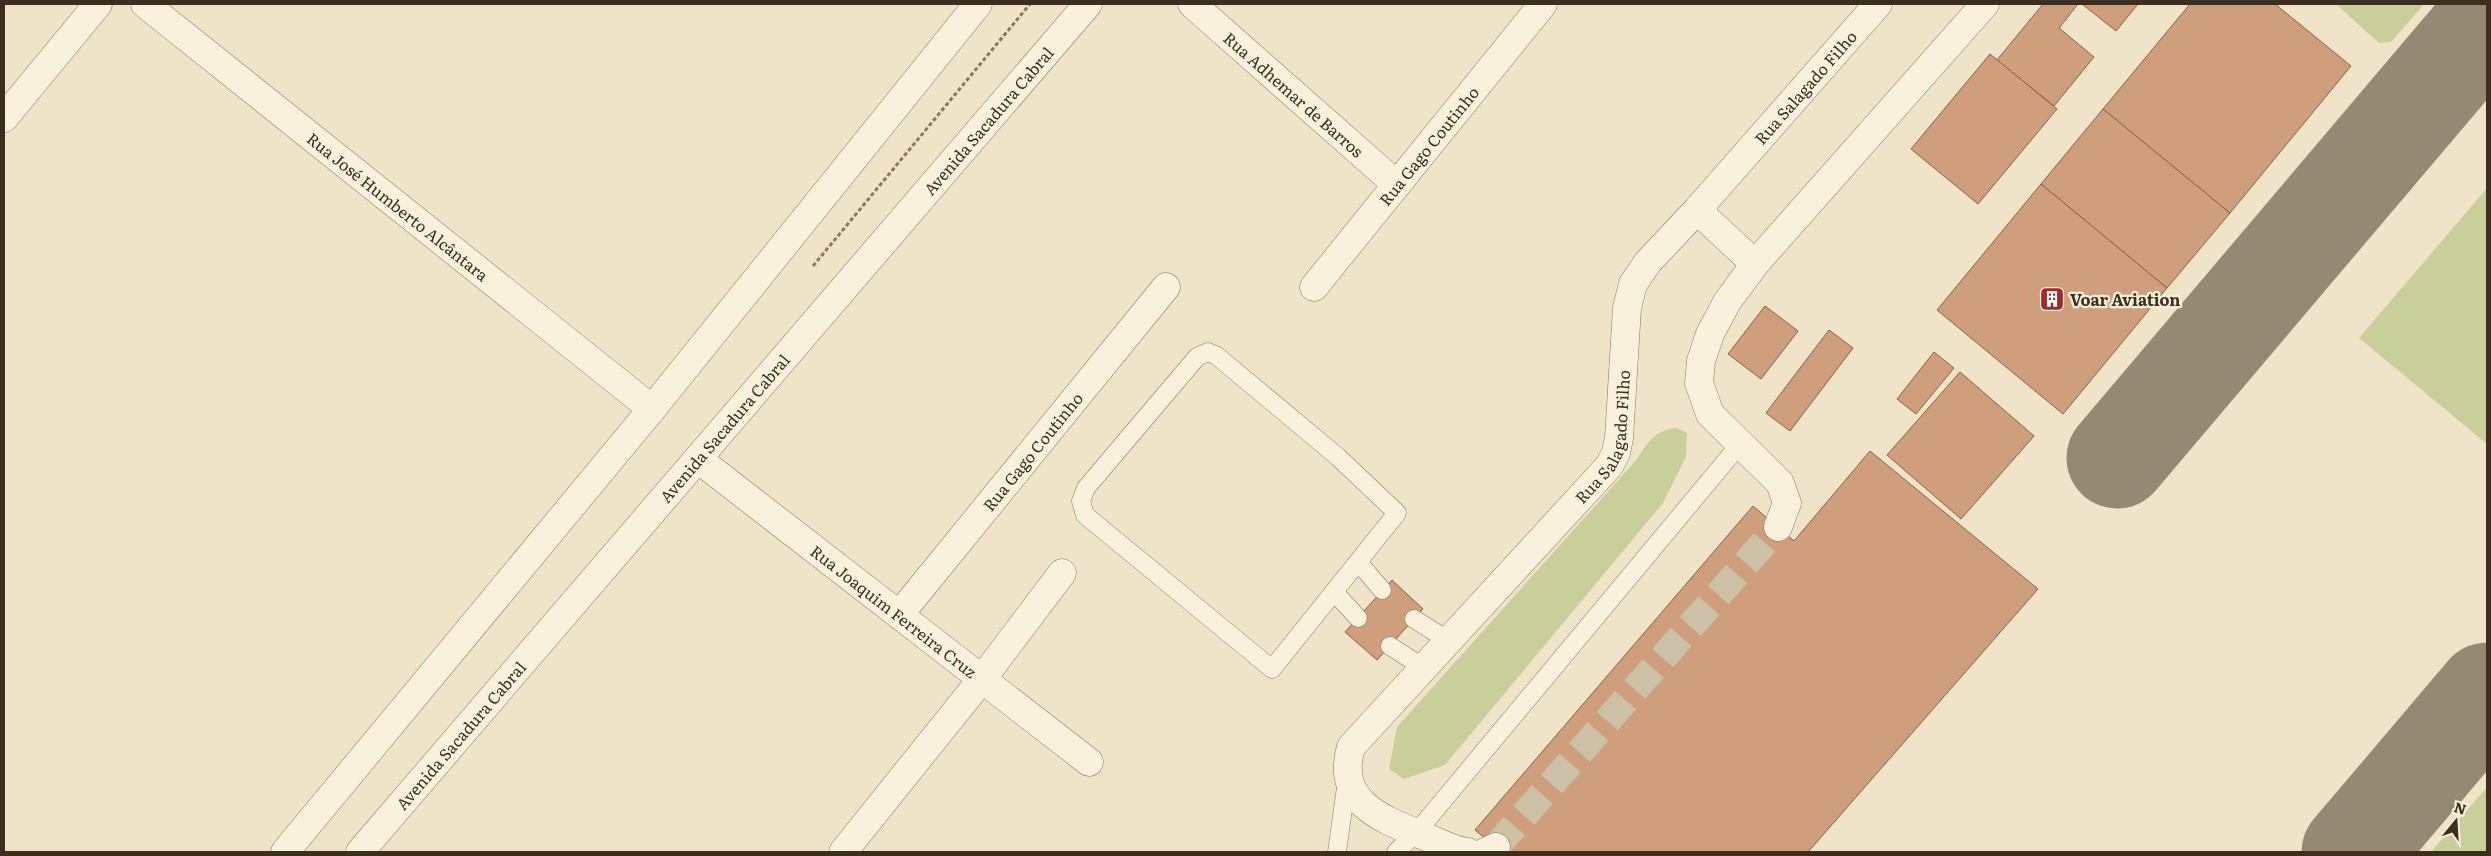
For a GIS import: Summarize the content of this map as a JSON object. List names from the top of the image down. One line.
{"streets":{"street":["Rua Salagado Filho","Rua Adhemar de Barros","Avenida Sacadura Cabral","Rua Gago Coutinho","Rua José Humberto Alcântara","Rua Joaquim Ferreira Cruz"]},"crossings":[["Rua Adhemar de Barros","Rua Gago Coutinho"],["Avenida Sacadura Cabral","Rua Joaquim Ferreira Cruz"],["Rua Gago Coutinho","Rua Joaquim Ferreira Cruz"]],"places":{"building":["Voar Aviation"]},"north":"top"}
